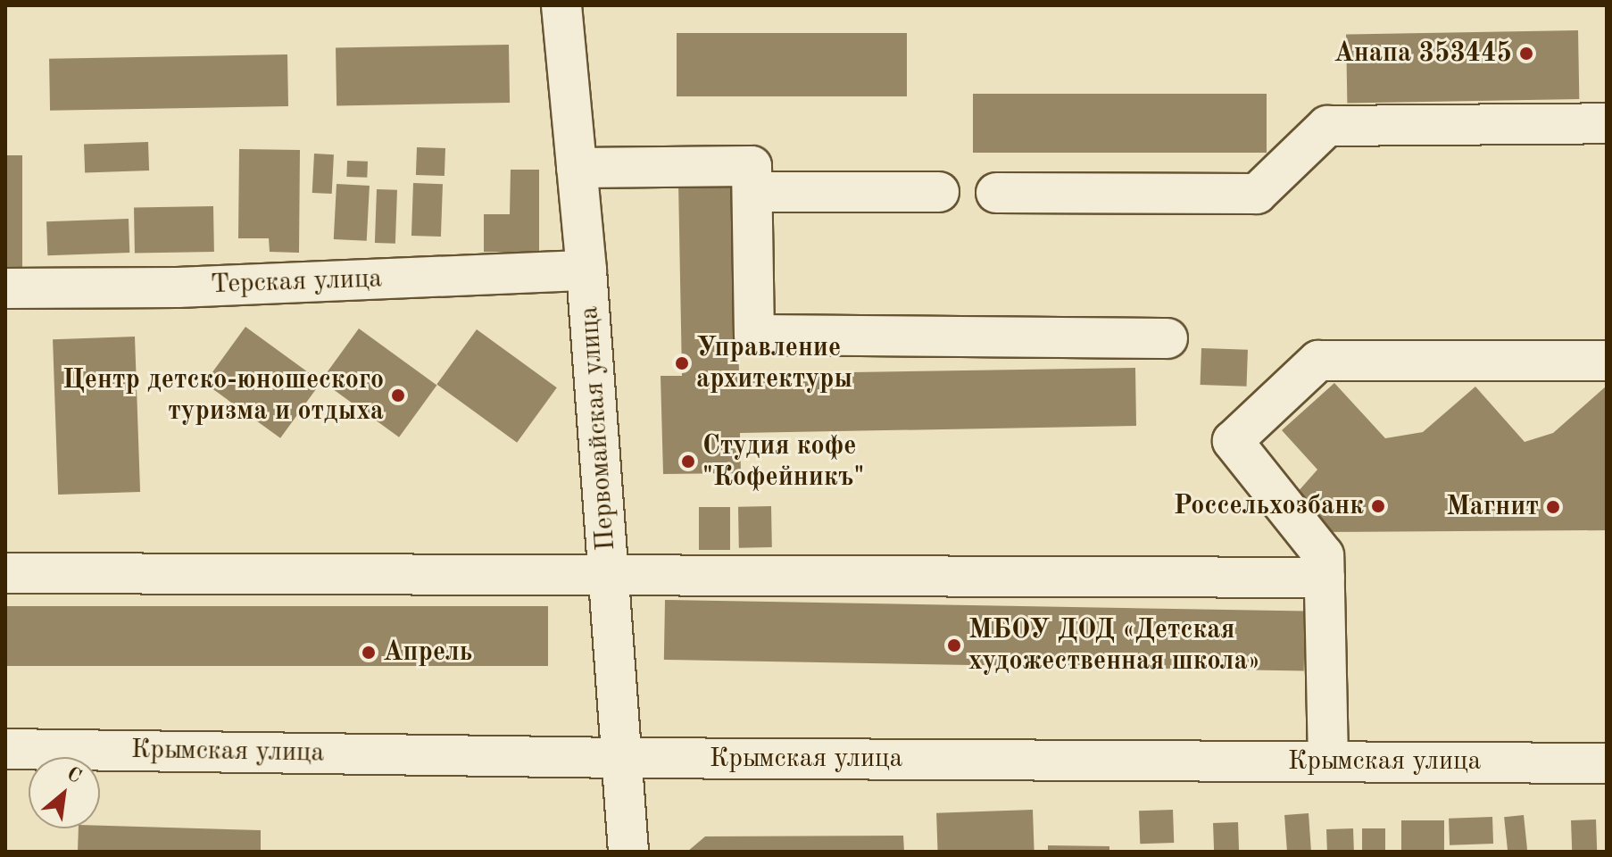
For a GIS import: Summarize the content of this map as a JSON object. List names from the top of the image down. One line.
{"streets":{"street":["Терская улица","Первомайская улица","Крымская улица"]},"crossings":[["Терская улица","Первомайская улица"],["Первомайская улица","Крымская улица"]],"places":["Анапа 353445","Управление архитектуры","Центр детско-юношеского туризма и отдыха","Студия кофе \"Кофейникъ\"","Россельхозбанк","Магнит","МБОУ ДОД «Детская художественная школа»","Апрель"],"north":"top right"}
